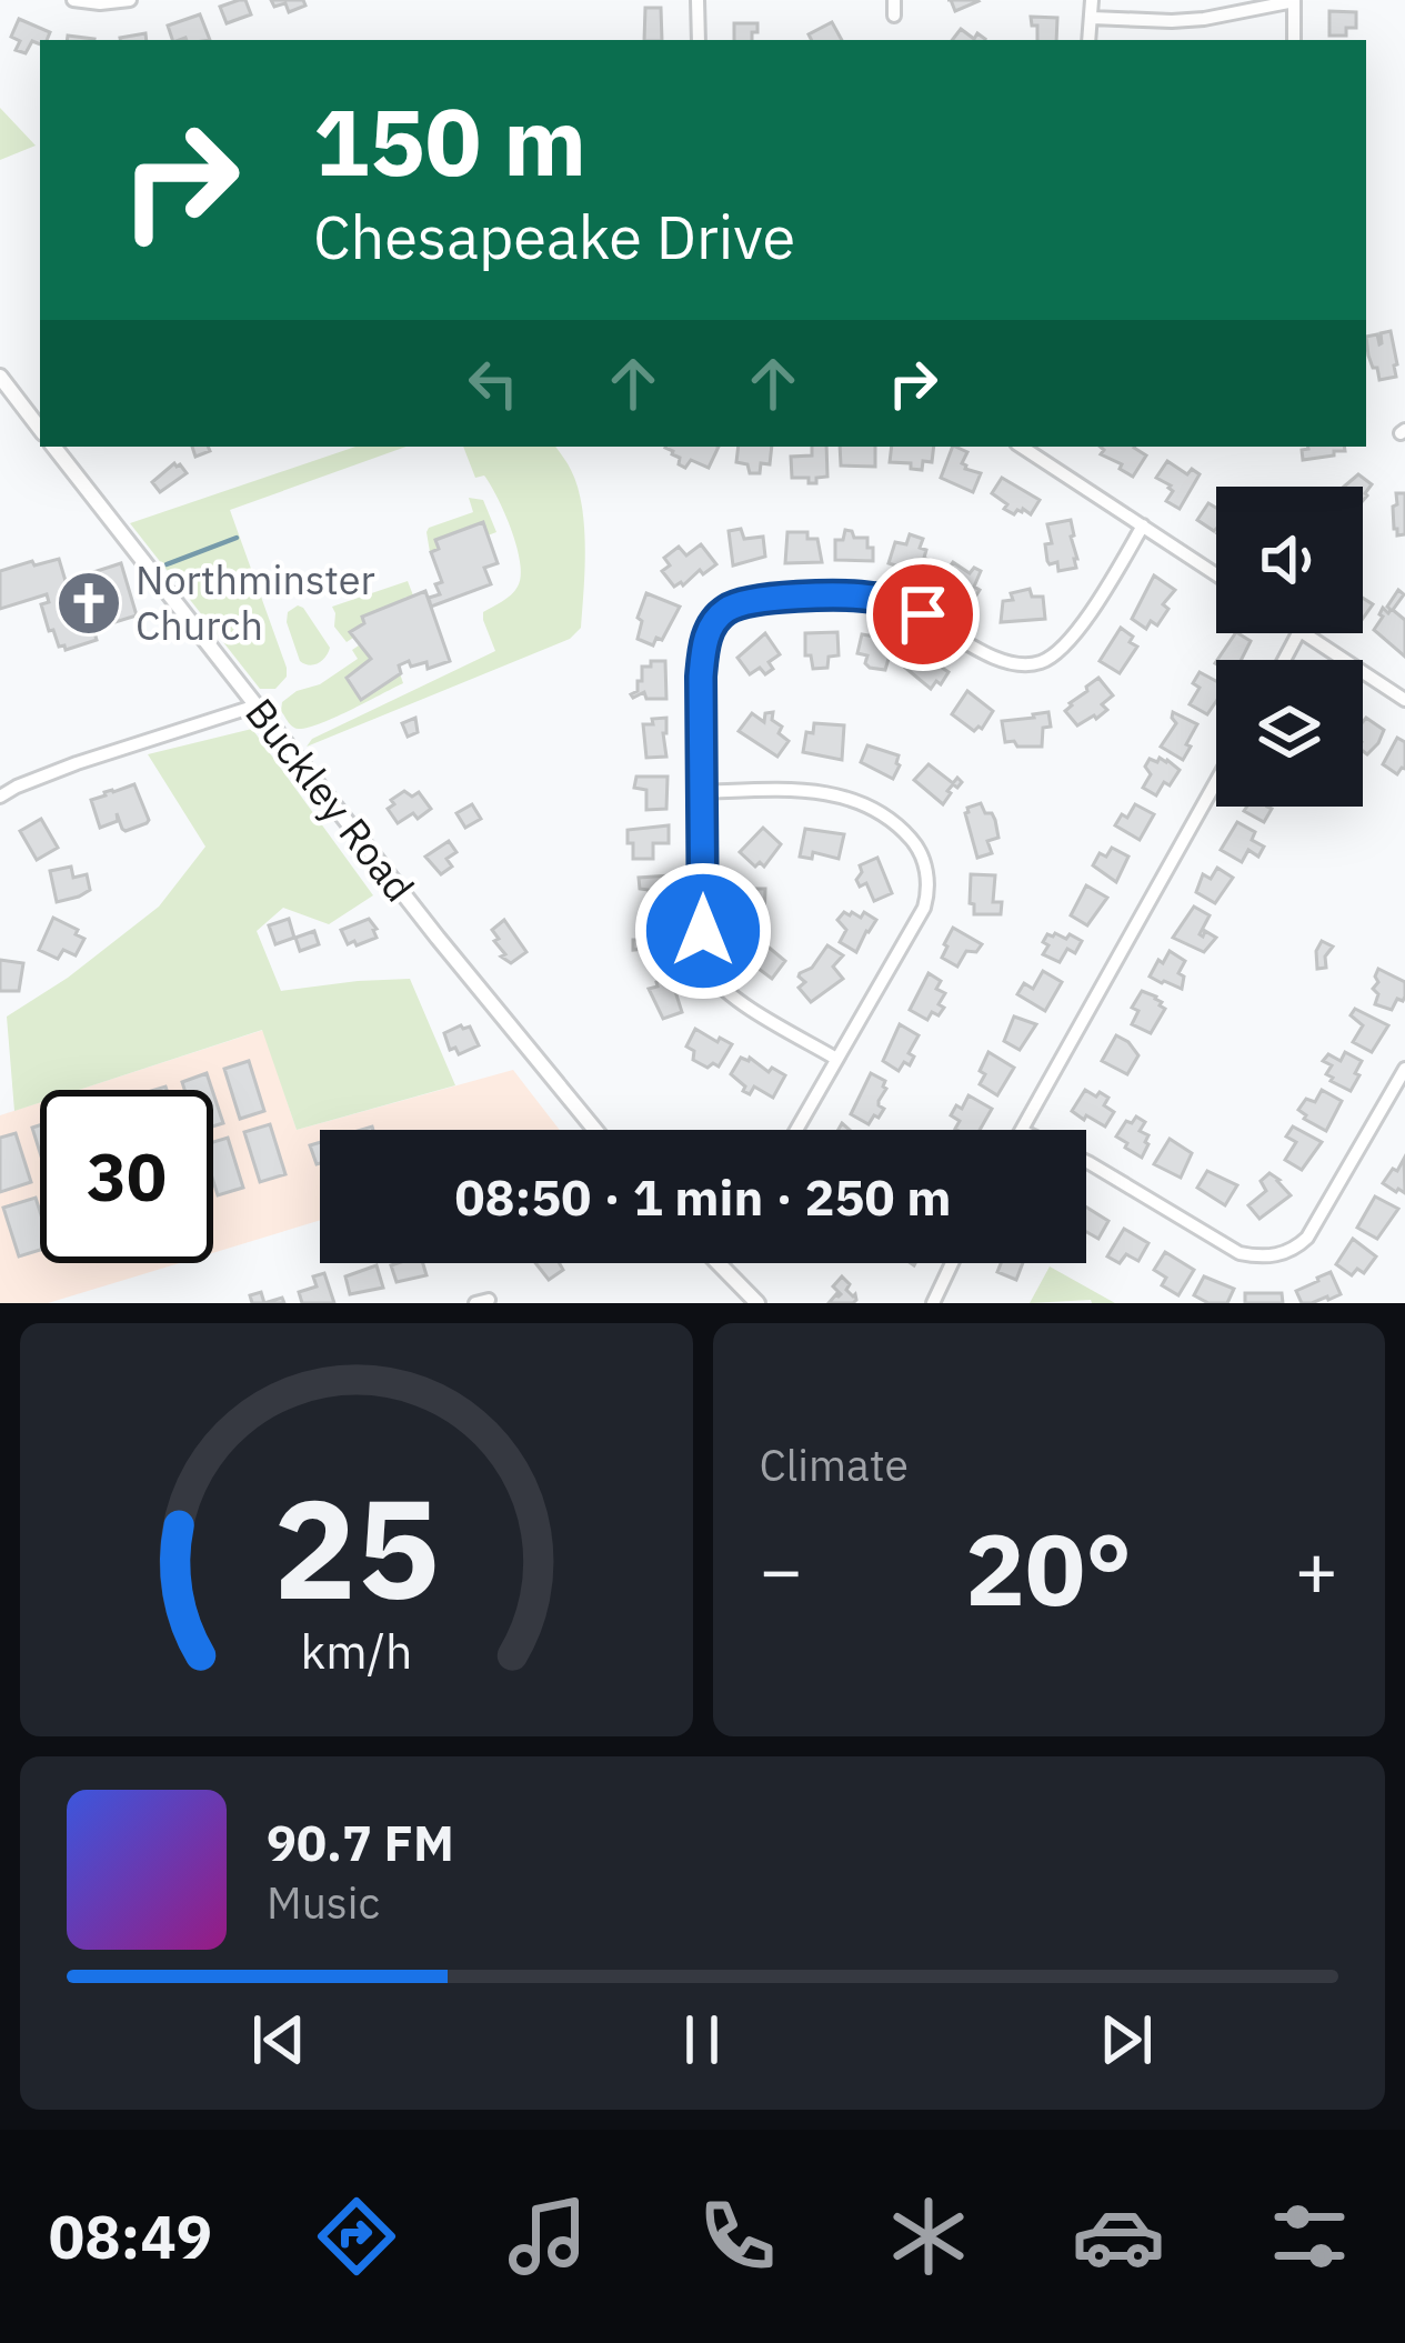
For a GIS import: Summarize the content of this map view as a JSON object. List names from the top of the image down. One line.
{"streets":{"street":["Buckley Road"]},"places":{"church":["Northminster Church"]},"page":{"turn":["150 m","Chesapeake Drive"],"limit":"30","trip":"08:50 · 1 min · 250 m","tile":"Climate","heat":["−","20°","+"],"song":["90.7 FM","Music"],"tabs":"08:49","gauge":["25","km/h"]}}
